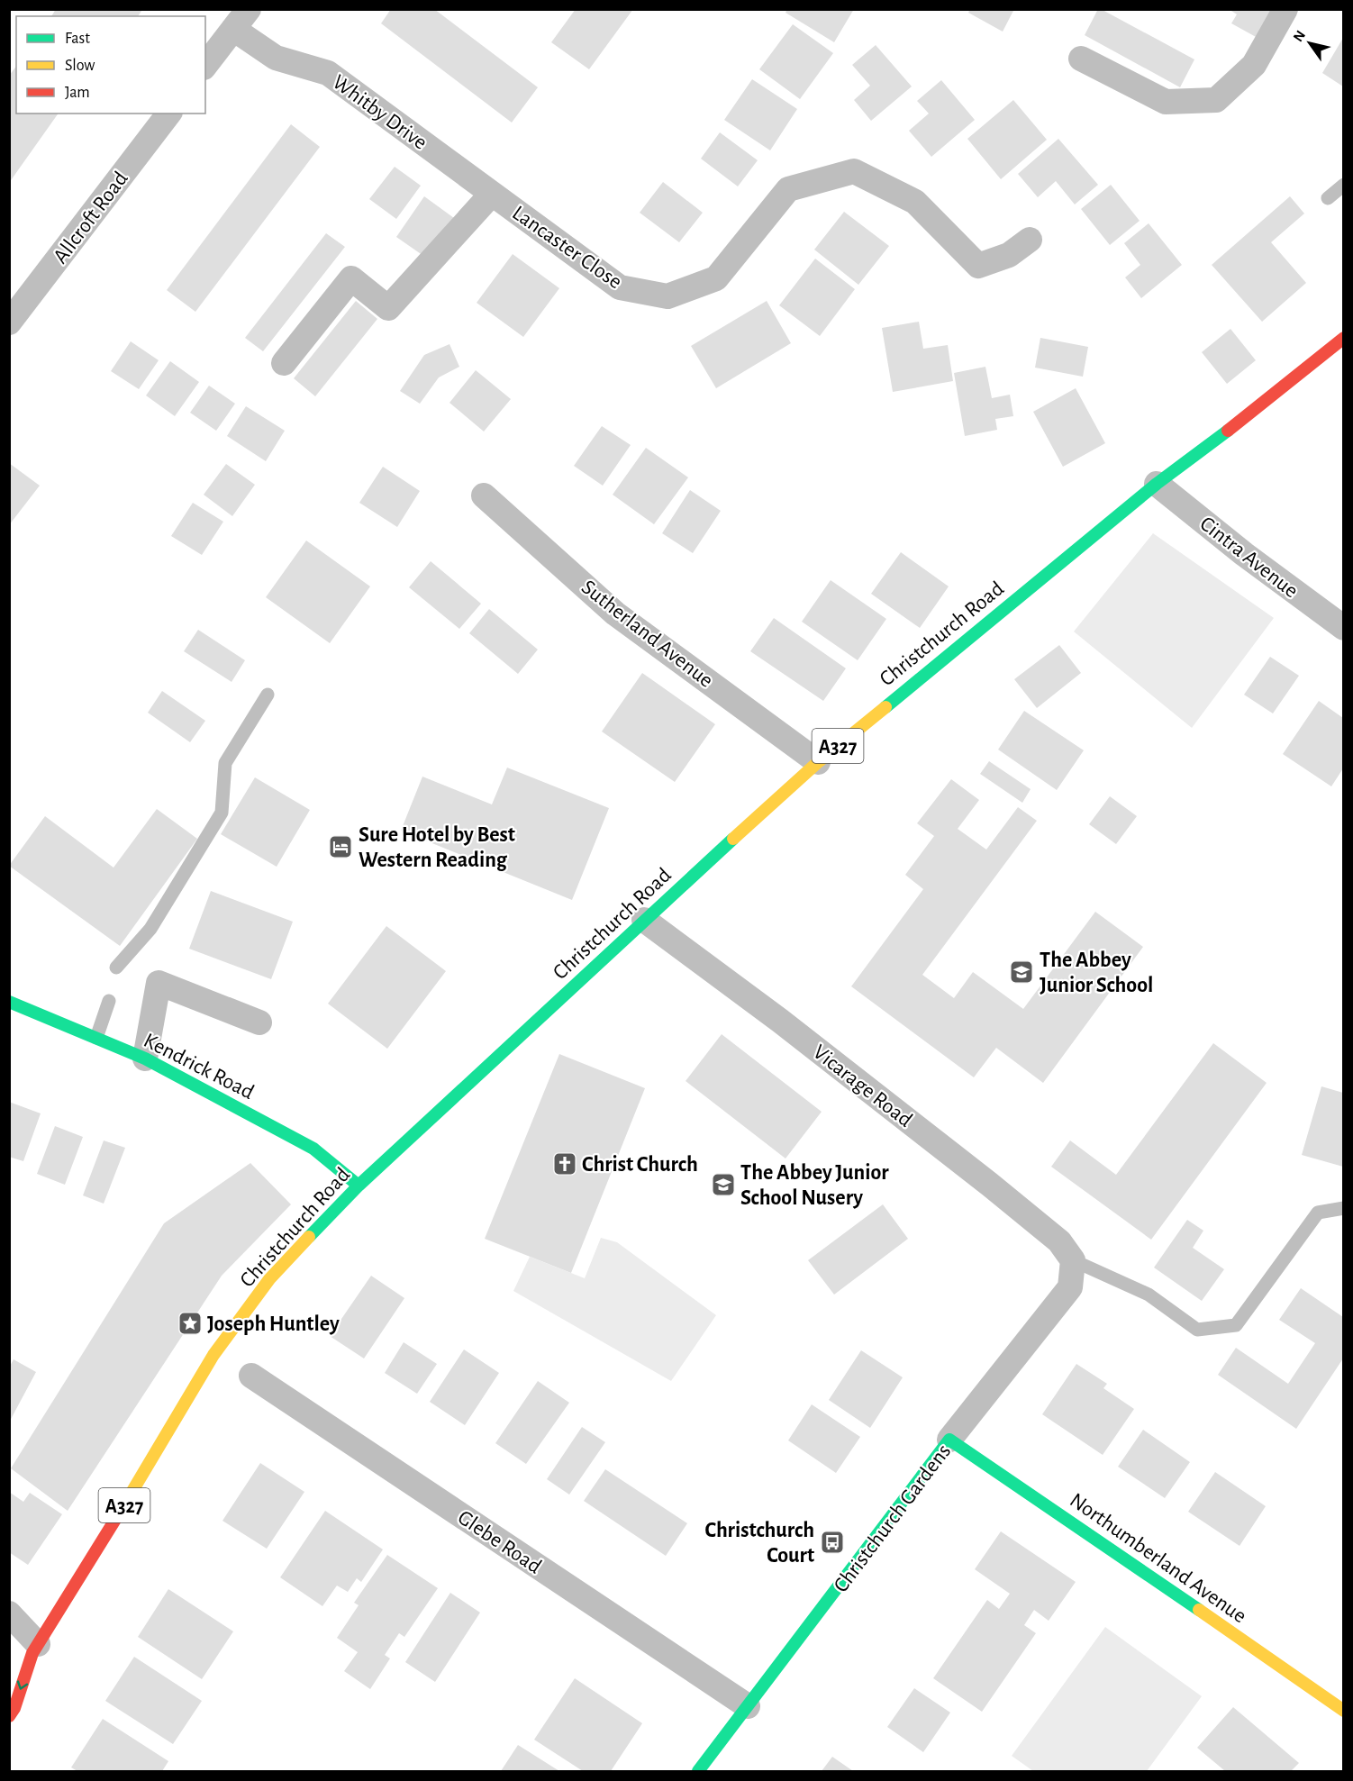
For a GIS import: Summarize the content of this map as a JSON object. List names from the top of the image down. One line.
{"streets":{"main road":["Christchurch Road","A327","Kendrick Road","Christchurch Gardens","Northumberland Avenue"],"street":["Whitby Drive","Allcroft Road","Lancaster Close","Cintra Avenue","Sutherland Avenue","Vicarage Road","Glebe Road"]},"crossings":[["Whitby Drive","Lancaster Close"],["Cintra Avenue","Christchurch Road"],["Sutherland Avenue","Christchurch Road"],["Christchurch Road","Kendrick Road"],["Christchurch Road","Vicarage Road"],["Vicarage Road","Christchurch Gardens"],["Christchurch Gardens","Glebe Road"],["Christchurch Gardens","Northumberland Avenue"]],"places":{"hotel":["Sure Hotel by Best Western Reading"],"school or university":["The Abbey Junior School","The Abbey Junior School Nusery"],"church":["Christ Church"],"place":["Joseph Huntley"],"bus stop":["Christchurch Court"]},"legend":["Fast","Slow","Jam"],"north":"top left"}
